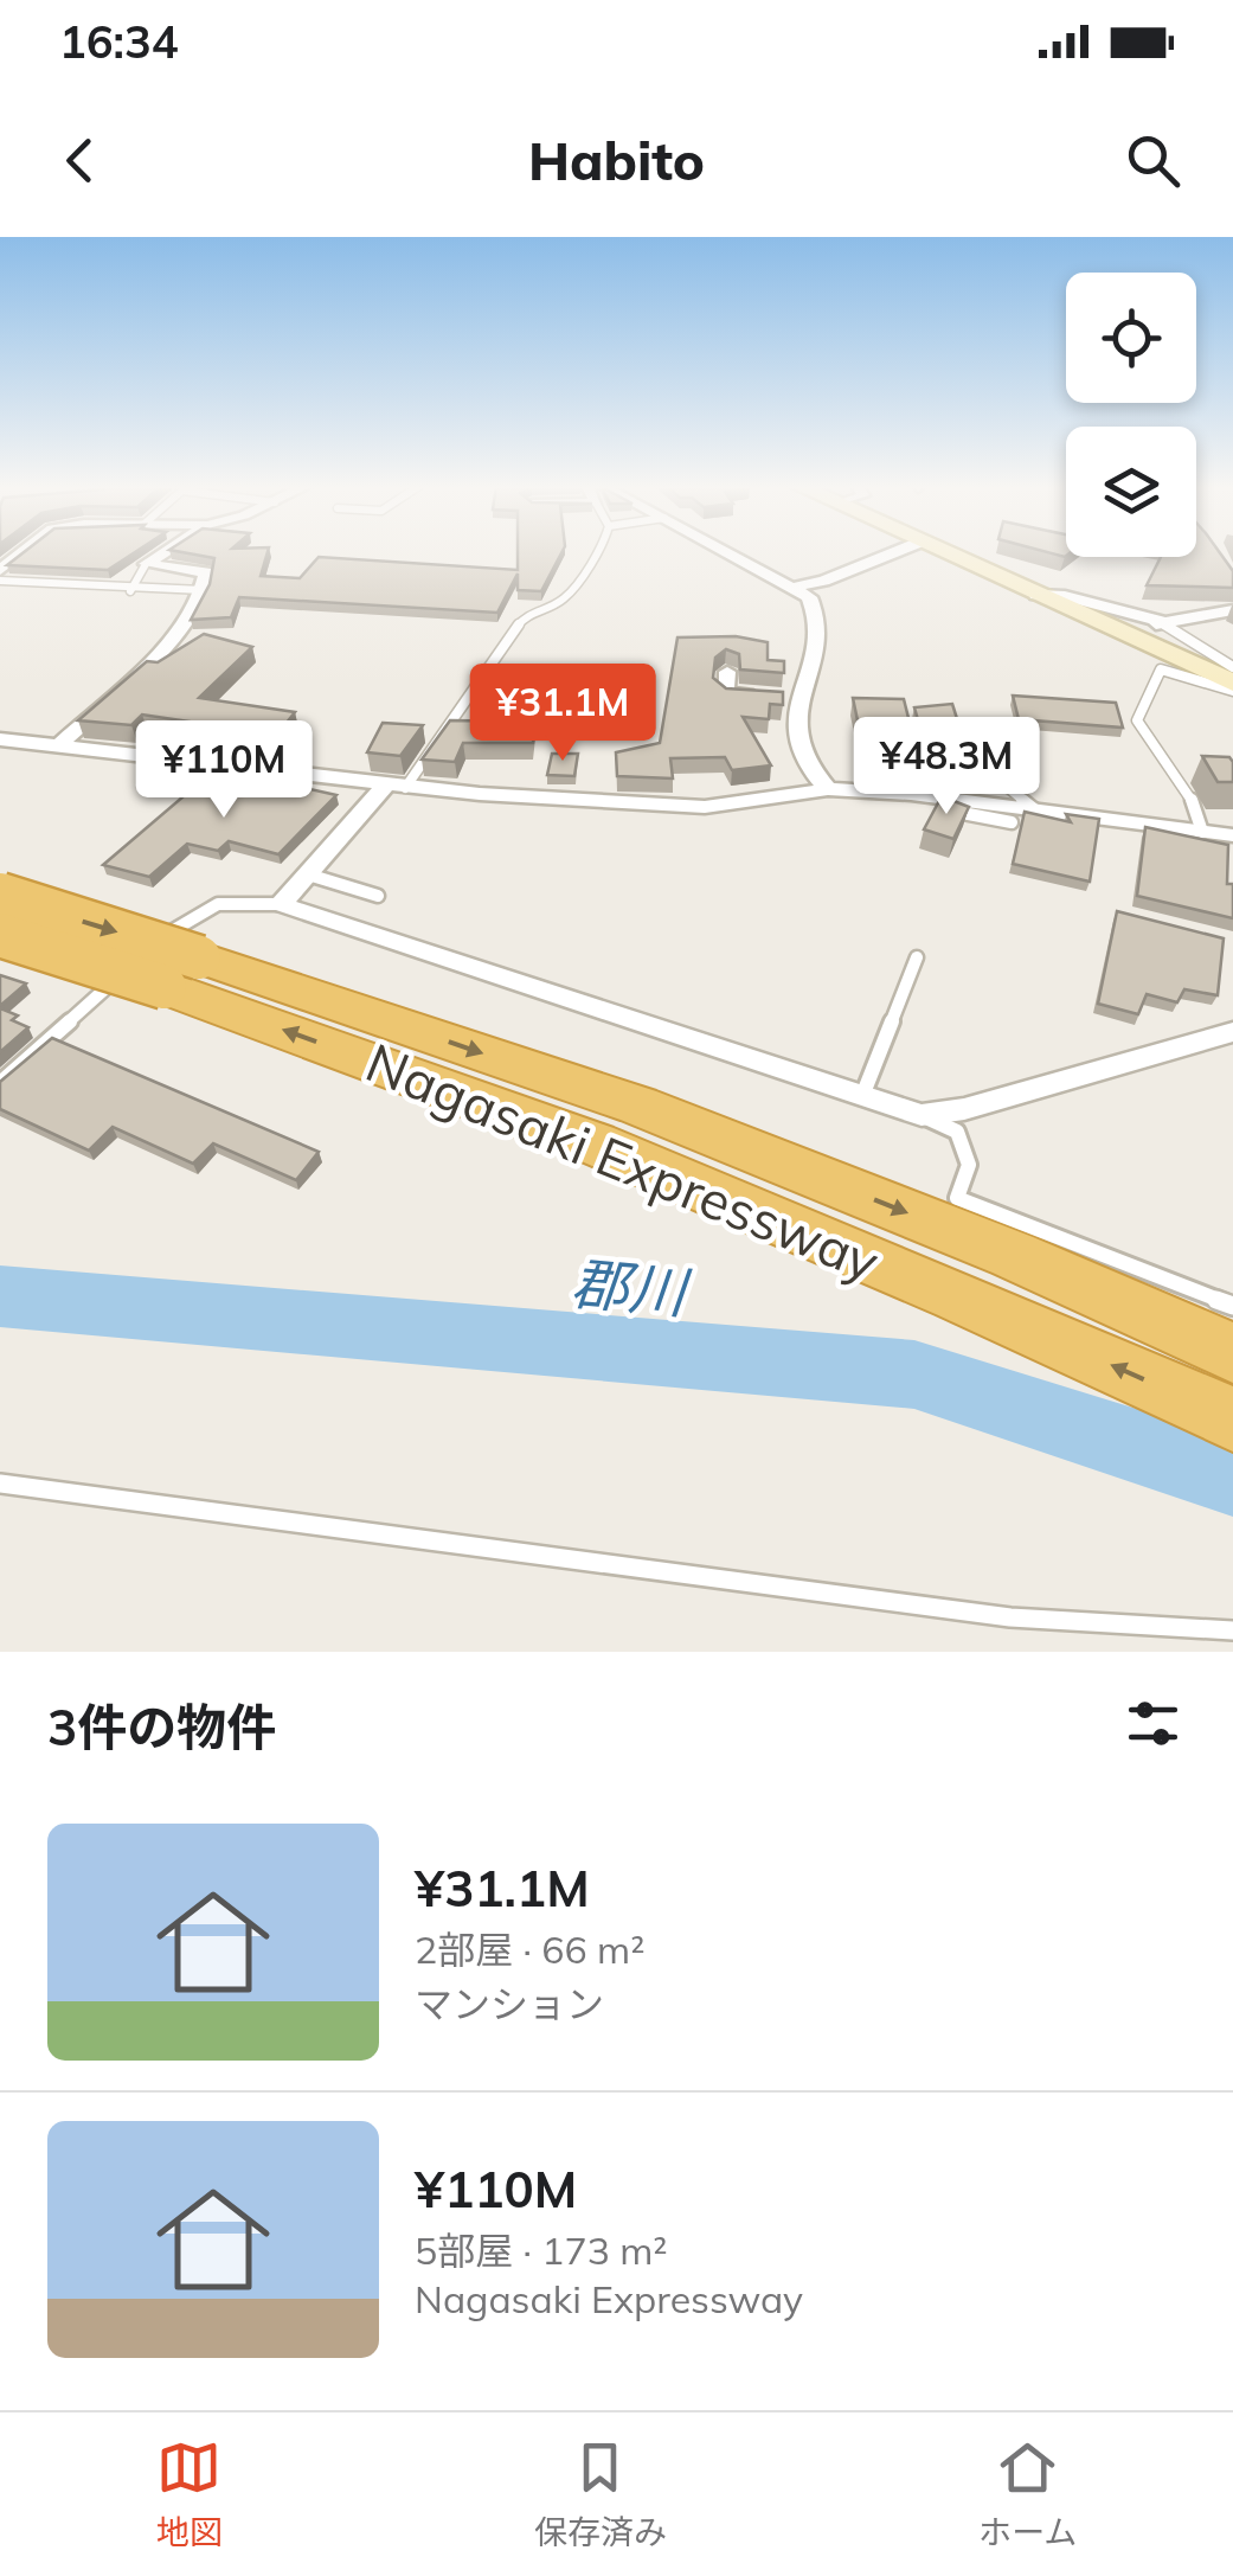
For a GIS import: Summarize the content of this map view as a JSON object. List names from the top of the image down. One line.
{"streets":{"highway":["Nagasaki Expressway"]},"water":["郡川"],"page":{"status":"16:34","header":"Habito","price":["¥31.1M","¥48.3M","¥110M"],"heading":"3件の物件","list":[{"name":"¥31.1M","note":"2部屋 · 66 m² · マンション"},{"name":"¥110M","note":"5部屋 · 173 m² · Nagasaki Expressway"}],"tabs":["地図","保存済み","ホーム"]}}
